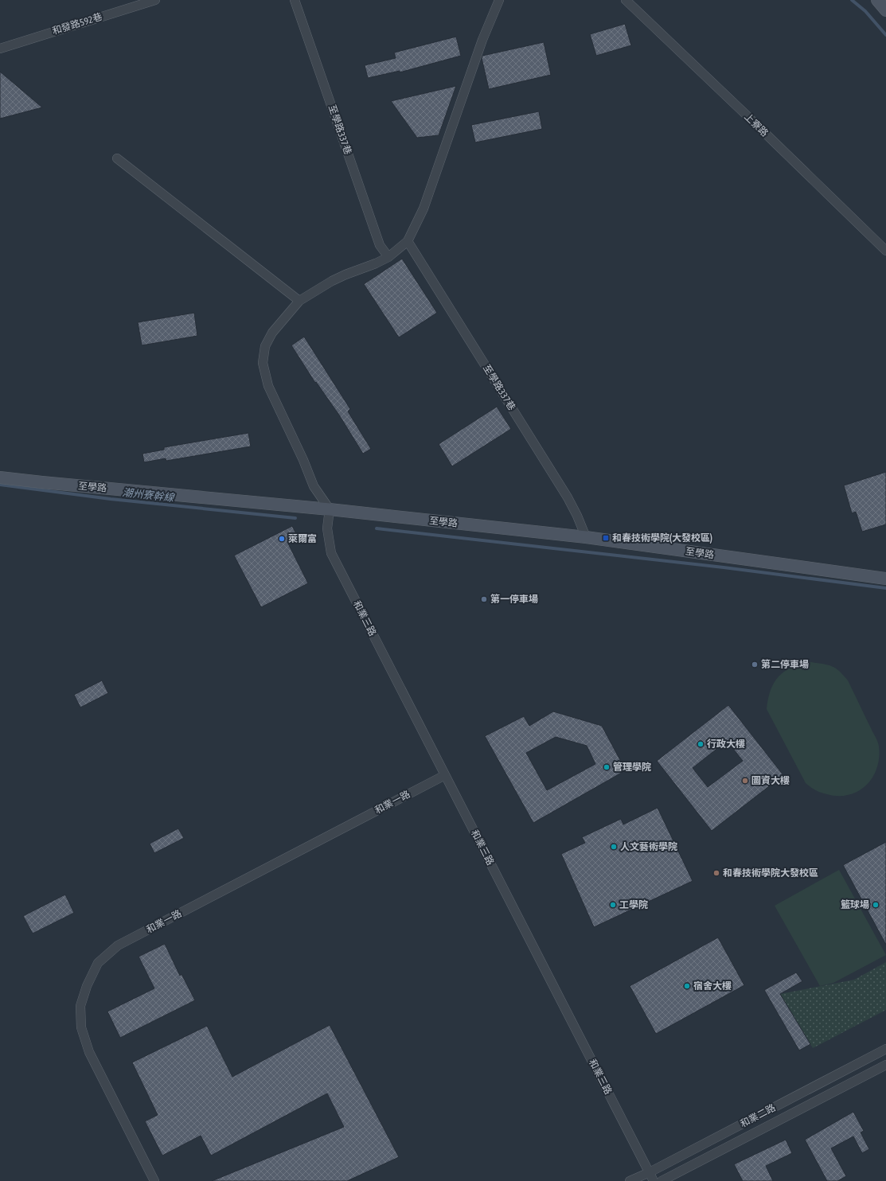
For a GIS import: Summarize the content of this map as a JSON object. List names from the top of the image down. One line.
{"streets":{"street":["和發路592巷","上寮路","至學路337巷","至學路","和業三路","和業一路","和業二路"]},"crossings":[["至學路337巷","至學路"],["至學路","和業三路"],["和業三路","和業一路"],["和業三路","和業二路"]],"water":["潮州寮幹線"],"places":{"transit":["和春技術學院(大發校區)"],"other":["萊爾富","第一停車場","第二停車場","行政大樓","管理學院","圖資大樓","人文藝術學院","和春技術學院大發校區","工學院","籃球場","宿舍大樓"]}}
